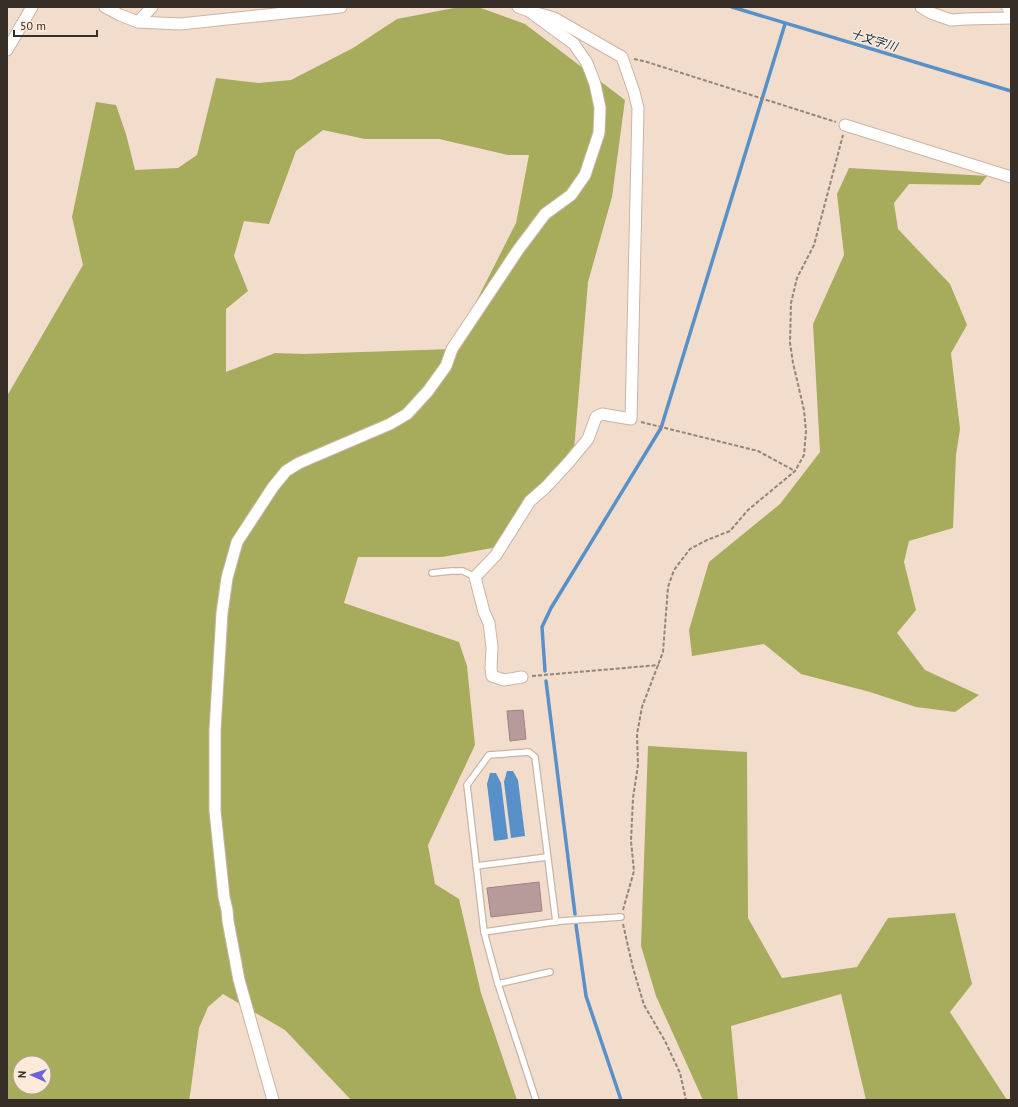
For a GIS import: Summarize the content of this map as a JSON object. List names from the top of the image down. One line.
{"water":["十文字川"],"scale_bar":"50 m","north":"left"}
